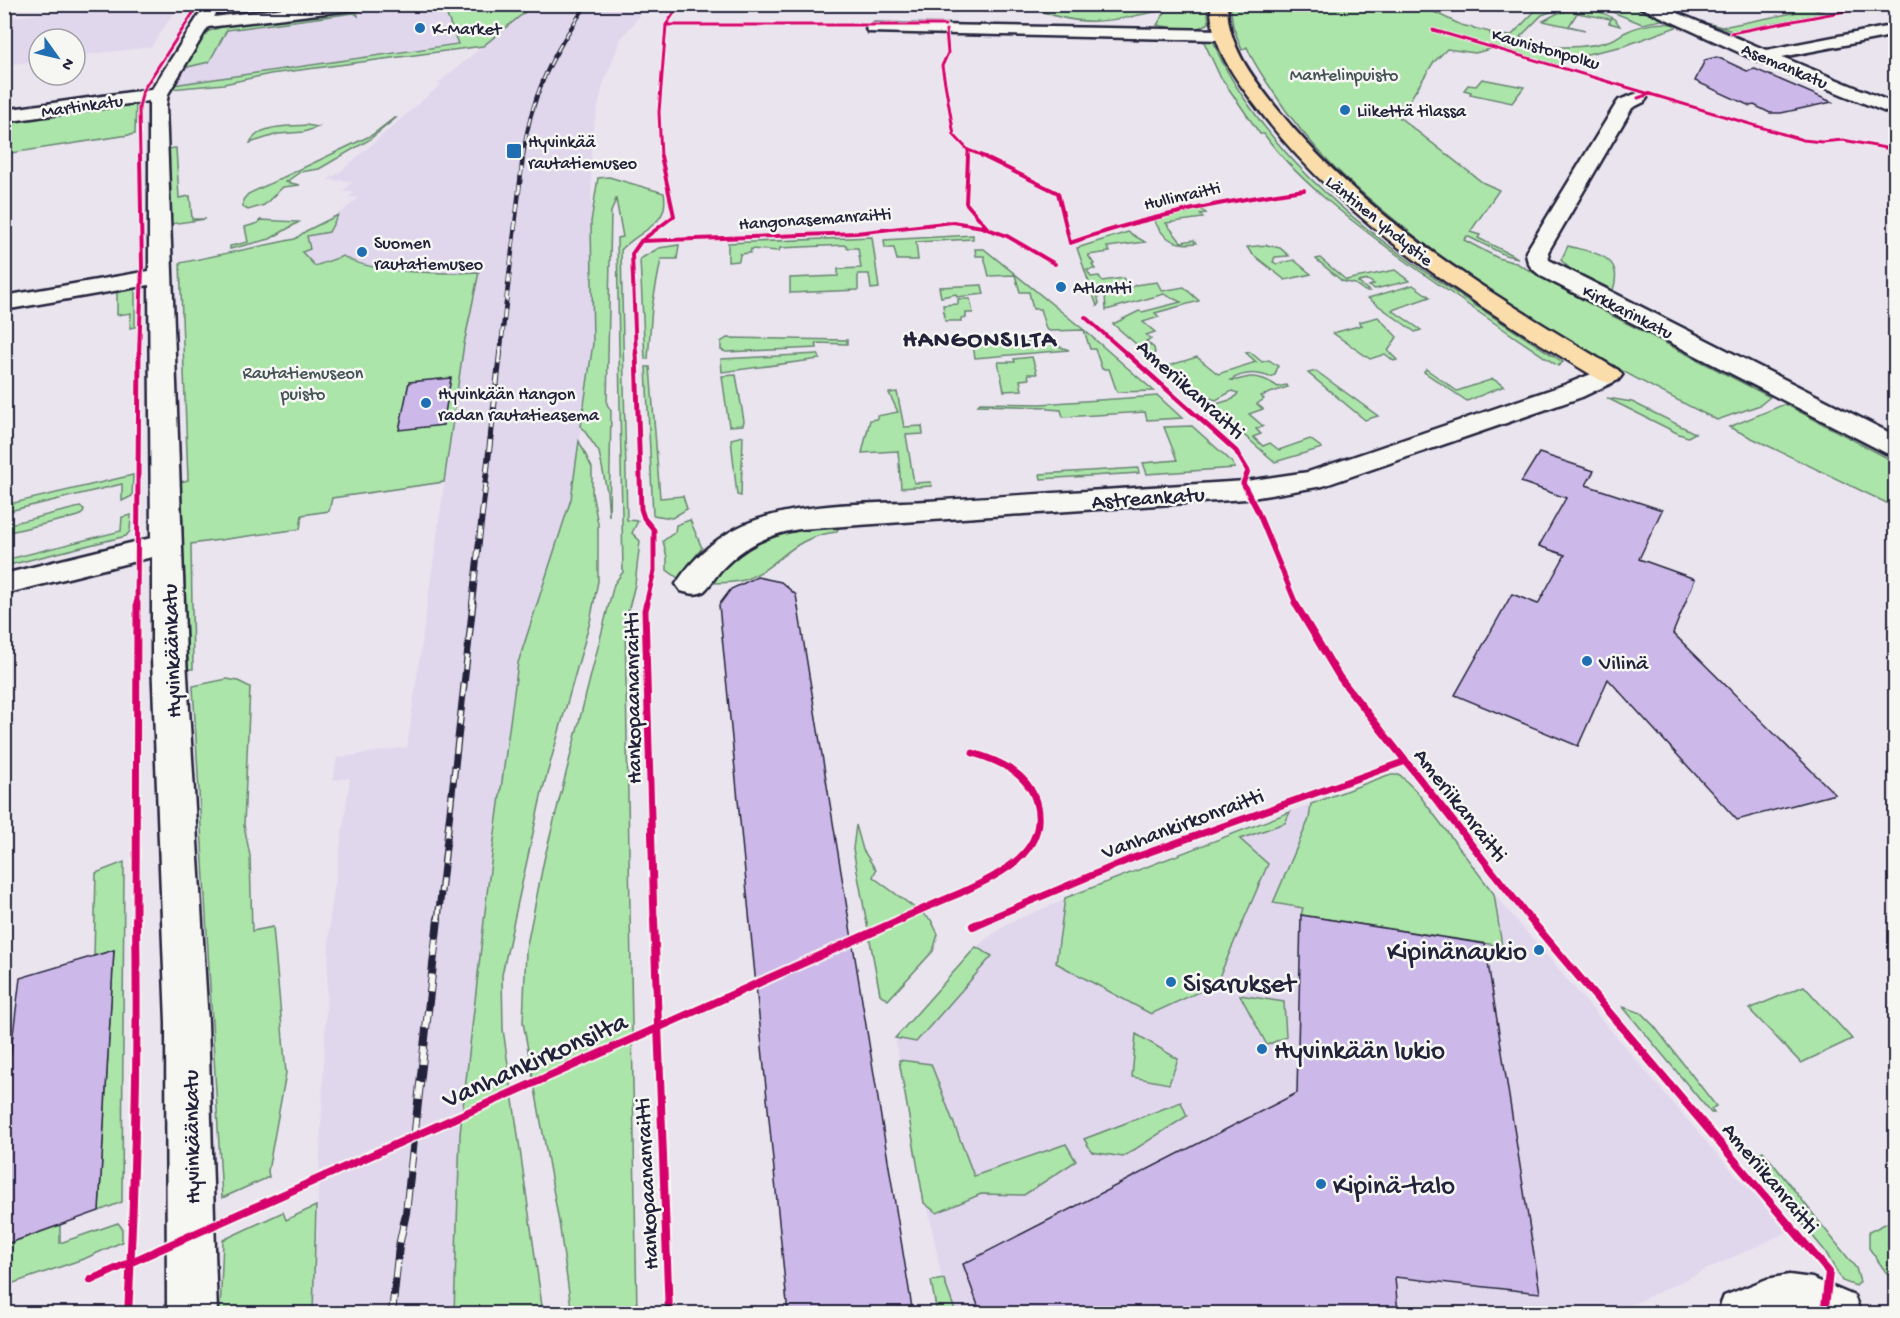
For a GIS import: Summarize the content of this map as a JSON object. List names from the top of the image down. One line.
{"streets":{"main road":["Läntinen yhdystie"],"street":["Asemankatu","Martinkatu","Kirkkarinkatu","Astreankatu","Hyvinkäänkatu"],"cycle path":["Kaunistonpolku","Hullinraitti","Hangonasemanraitti","Ameriikanraitti","Hankopaananraitti","Vanhankirkonsilta"]},"crossings":[["Martinkatu","Hyvinkäänkatu"],["Läntinen yhdystie","Astreankatu"]],"districts":["HANGONSILTA"],"parks":["Mantelinpuisto","Rautatiemuseon puisto"],"places":{"other":["K-Market","Liikettä tilassa","Suomen rautatiemuseo","Atlantti","Hyvinkään Hangon radan rautatieasema","Vilinä","Kipinänaukio","Sisarukset","Hyvinkään lukio","Kipinä-talo"],"transit":["Hyvinkää rautatiemuseo"]},"north":"bottom right"}
